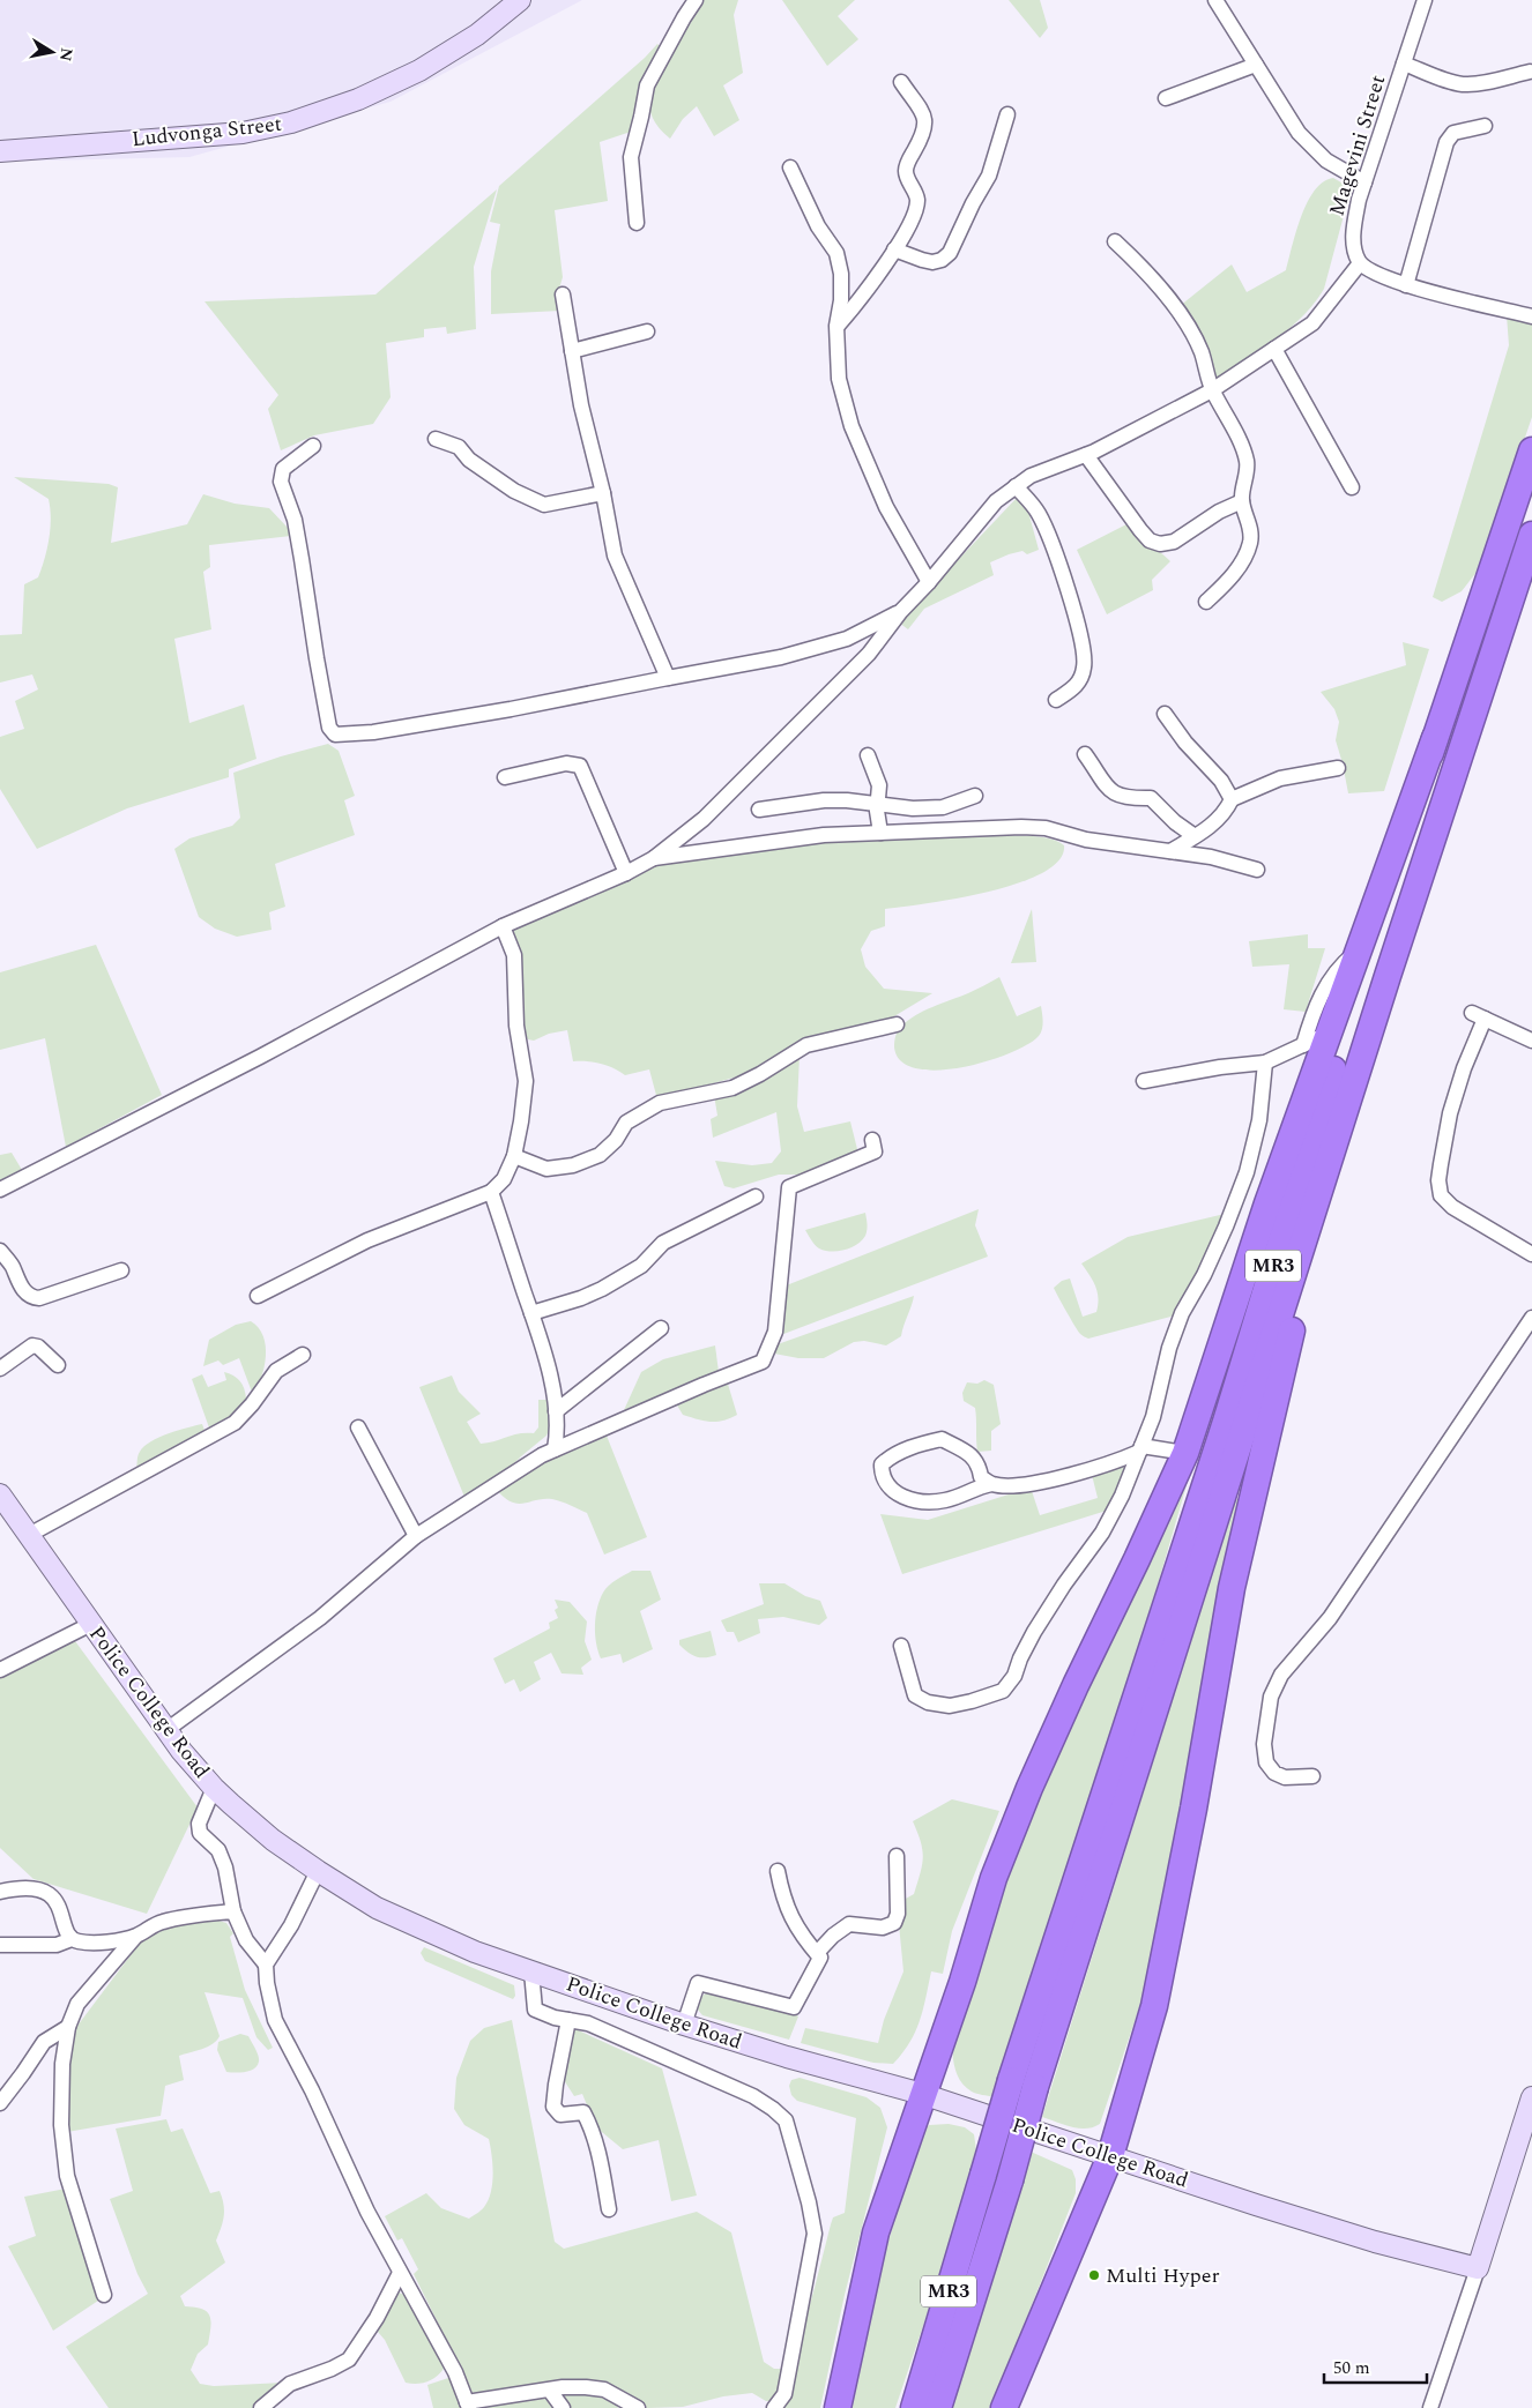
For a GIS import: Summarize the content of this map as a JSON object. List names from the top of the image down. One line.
{"streets":{"highway":["MR3"],"street":["Ludvonga Street","Magevini Street","Police College Road"]},"places":["Multi Hyper"],"scale_bar":"50 m","north":"right"}
